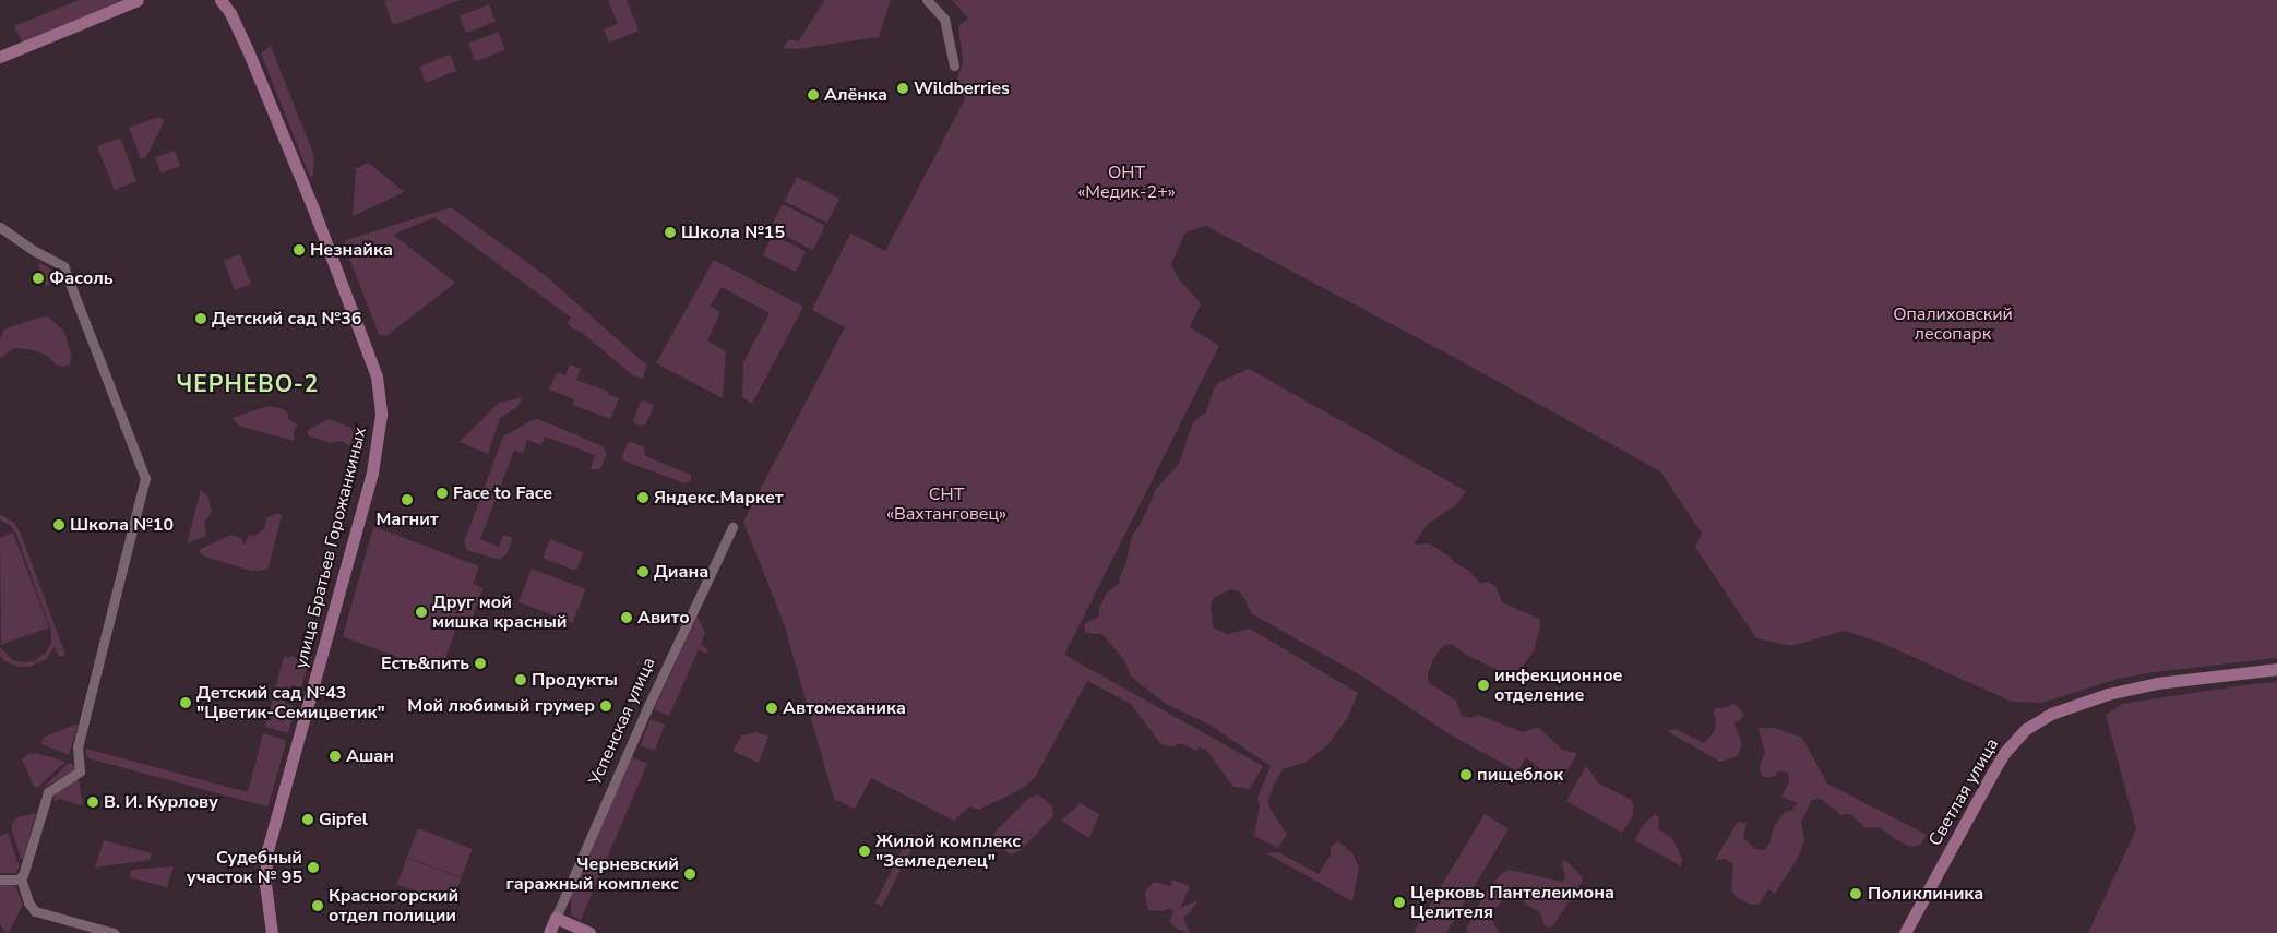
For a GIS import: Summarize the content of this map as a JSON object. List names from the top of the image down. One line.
{"streets":{"street":["улица Братьев Горожанкиных","Успенская улица","Светлая улица"]},"districts":["ЧЕРНЕВО-2"],"parks":["ОНТ «Медик-2+»","Опалиховский лесопарк","СНТ «Вахтанговец»"],"places":["Wildberries","Алёнка","Школа №15","Незнайка","Фасоль","Детский сад №36","Face to Face","Яндекс.Маркет","Магнит","Школа №10","Диана","Друг мой мишка красный","Авито","Есть&пить","Продукты","инфекционное отделение","Детский сад №43 \"Цветик-Семицветик\"","Мой любимый грумер","Автомеханика","Ашан","пищеблок","В. И. Курлову","Gipfel","Жилой комплекс \"Земледелец\"","Судебный участок № 95","Черневский гаражный комплекс","Поликлиника","Церковь Пантелеимона Целителя","Красногорский отдел полиции"]}
